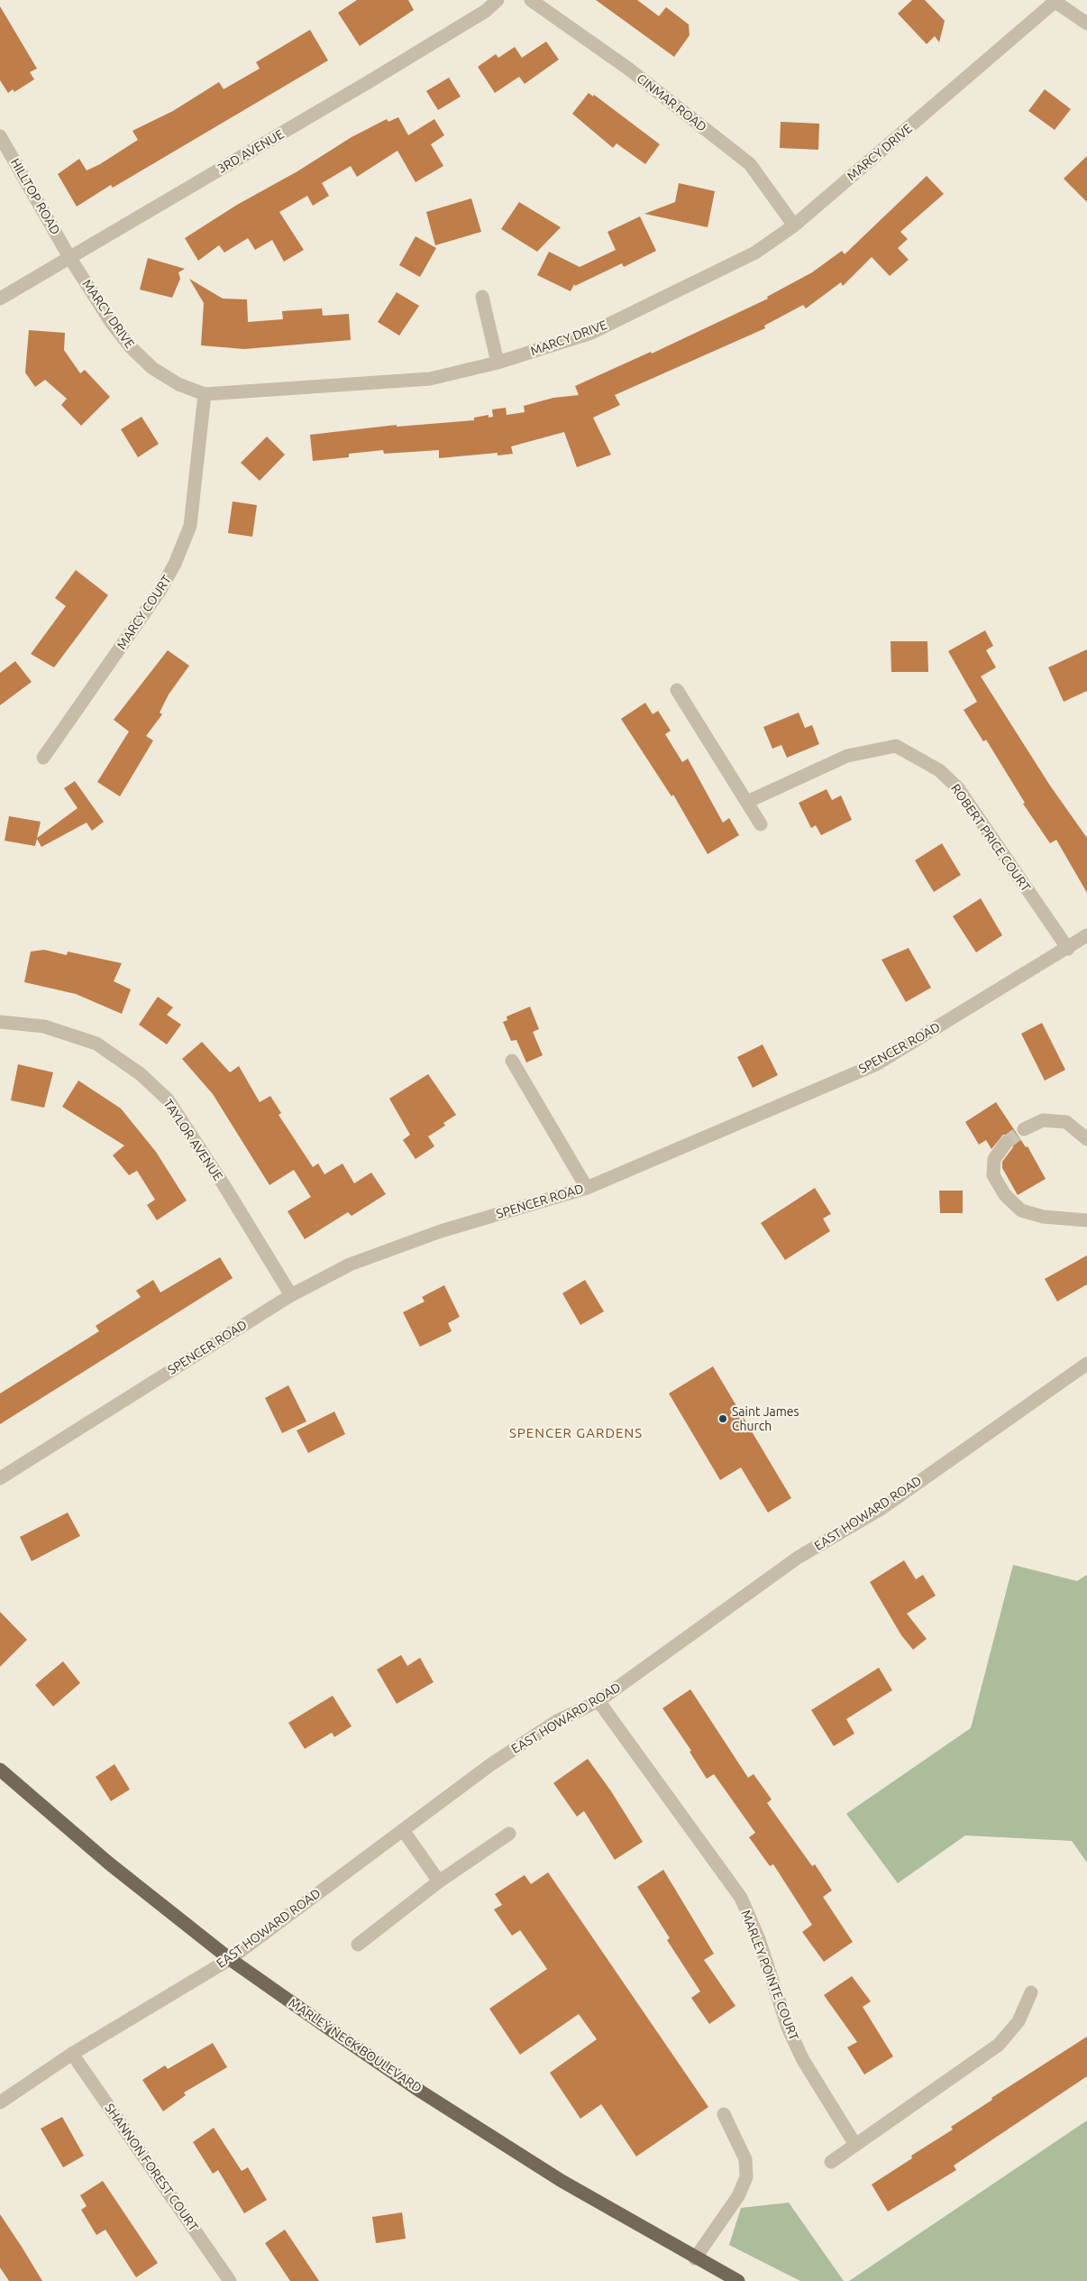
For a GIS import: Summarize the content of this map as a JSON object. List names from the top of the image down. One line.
{"streets":{"main road":["MARLEY NECK BOULEVARD"],"street":["CINMAR ROAD","3RD AVENUE","MARCY DRIVE","HILLTOP ROAD","MARCY COURT","ROBERT PRICE COURT","SPENCER ROAD","TAYLOR AVENUE","EAST HOWARD ROAD","MARLEY POINTE COURT","SHANNON FOREST COURT"]},"crossings":[["CINMAR ROAD","MARCY DRIVE"],["3RD AVENUE","MARCY DRIVE"],["3RD AVENUE","HILLTOP ROAD"],["MARCY DRIVE","HILLTOP ROAD"],["MARCY DRIVE","MARCY COURT"],["ROBERT PRICE COURT","SPENCER ROAD"],["SPENCER ROAD","TAYLOR AVENUE"],["EAST HOWARD ROAD","MARLEY POINTE COURT"],["EAST HOWARD ROAD","MARLEY NECK BOULEVARD"],["EAST HOWARD ROAD","SHANNON FOREST COURT"]],"districts":["SPENCER GARDENS"],"places":["Saint James Church"]}
